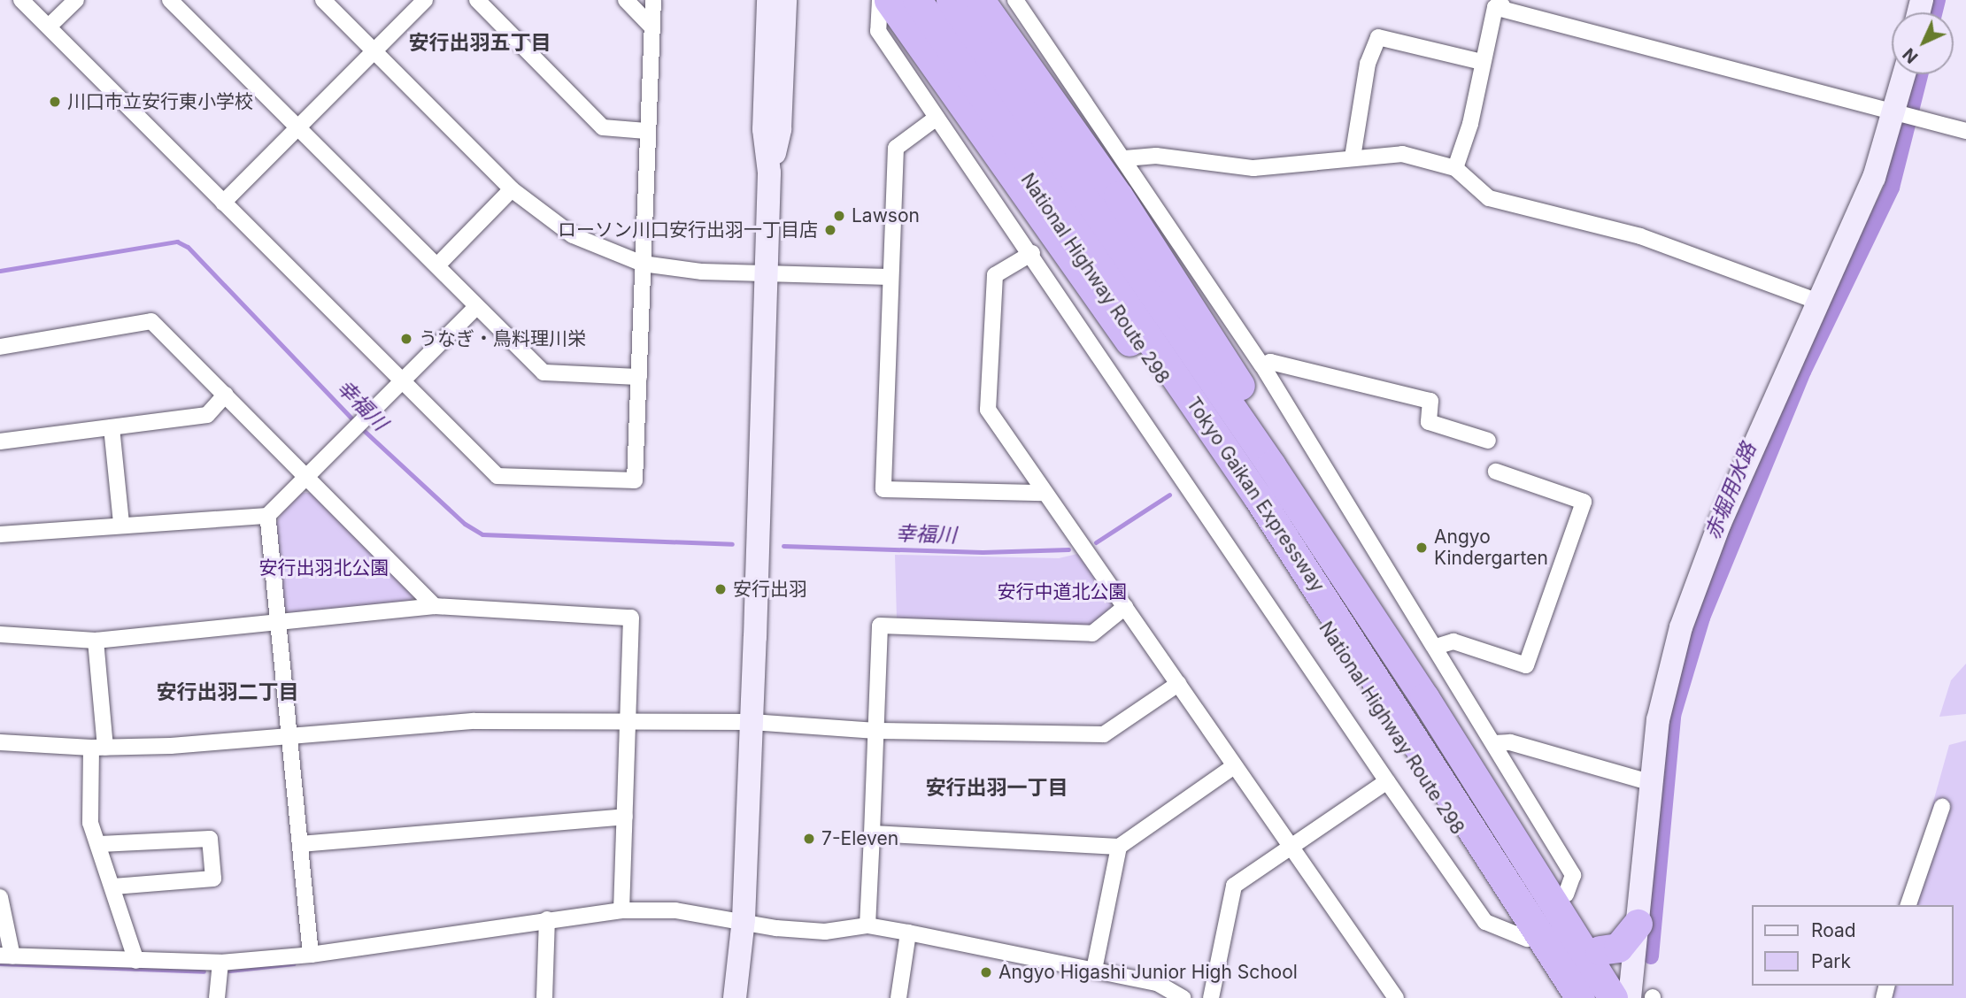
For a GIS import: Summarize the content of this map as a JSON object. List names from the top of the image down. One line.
{"streets":{"highway":["National Highway Route 298","Tokyo Gaikan Expressway"]},"districts":["安行出羽五丁目","安行出羽二丁目","安行出羽一丁目"],"water":["幸福川","赤堀用水路"],"parks":["安行出羽北公園","安行中道北公園"],"places":["川口市立安行東小学校","Lawson","ローソン川口安行出羽一丁目店","うなぎ・鳥料理川栄","Angyo Kindergarten","安行出羽","7-Eleven","Angyo Higashi Junior High School"],"legend":["Road","Park"],"north":"bottom left"}
